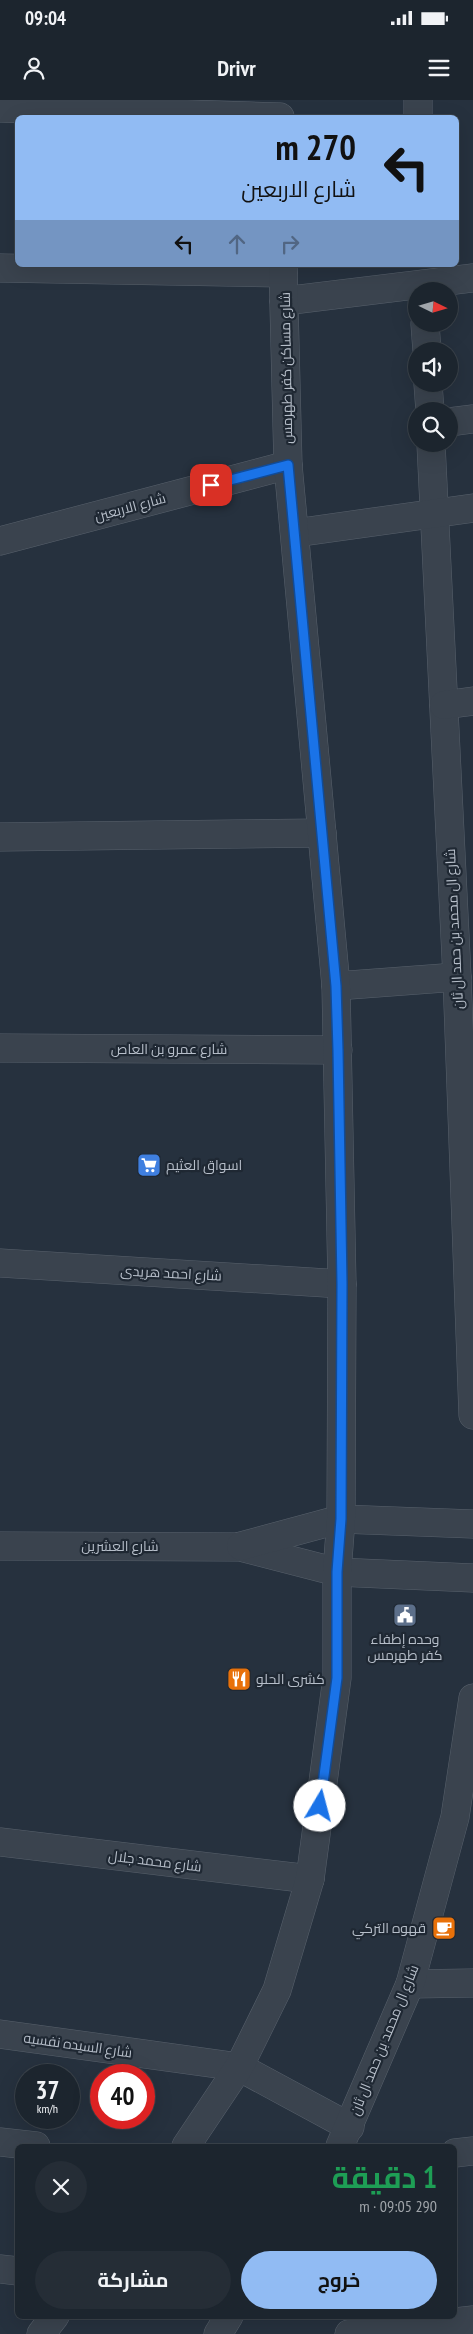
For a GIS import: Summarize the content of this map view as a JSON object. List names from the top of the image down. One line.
{"streets":{"street":["شارع مساكن كفر طهرمس","شارع الاربعين","شارع ال محمد بن حمد ال ثان","شارع عمرو بن العاص","شارع احمد هريدى","شارع العشرين","شارع محمد جلال","شارع السيده نفسيه"]},"crossings":[["شارع مساكن كفر طهرمس","شارع الاربعين"],["شارع مساكن كفر طهرمس","شارع عمرو بن العاص"],["شارع مساكن كفر طهرمس","شارع احمد هريدى"],["شارع مساكن كفر طهرمس","شارع العشرين"],["شارع مساكن كفر طهرمس","شارع محمد جلال"],["شارع مساكن كفر طهرمس","شارع السيده نفسيه"],["شارع ال محمد بن حمد ال ثان","شارع السيده نفسيه"]],"places":{"supermarket":["اسواق العثيم"],"public building":["وحده إطفاء كفر طهرمس"],"restaurant":["كشرى الحلو"],"cafe":["قهوه التركي"]},"north":"right","page":{"status":"09:04","header":"Drivr","turn":["270 m","شارع الاربعين"],"speed":"37 km/h","limit":"40","heading":["1 دقيقة","290 m · 09:05"],"buttons":["خروج","مشاركة"]}}
